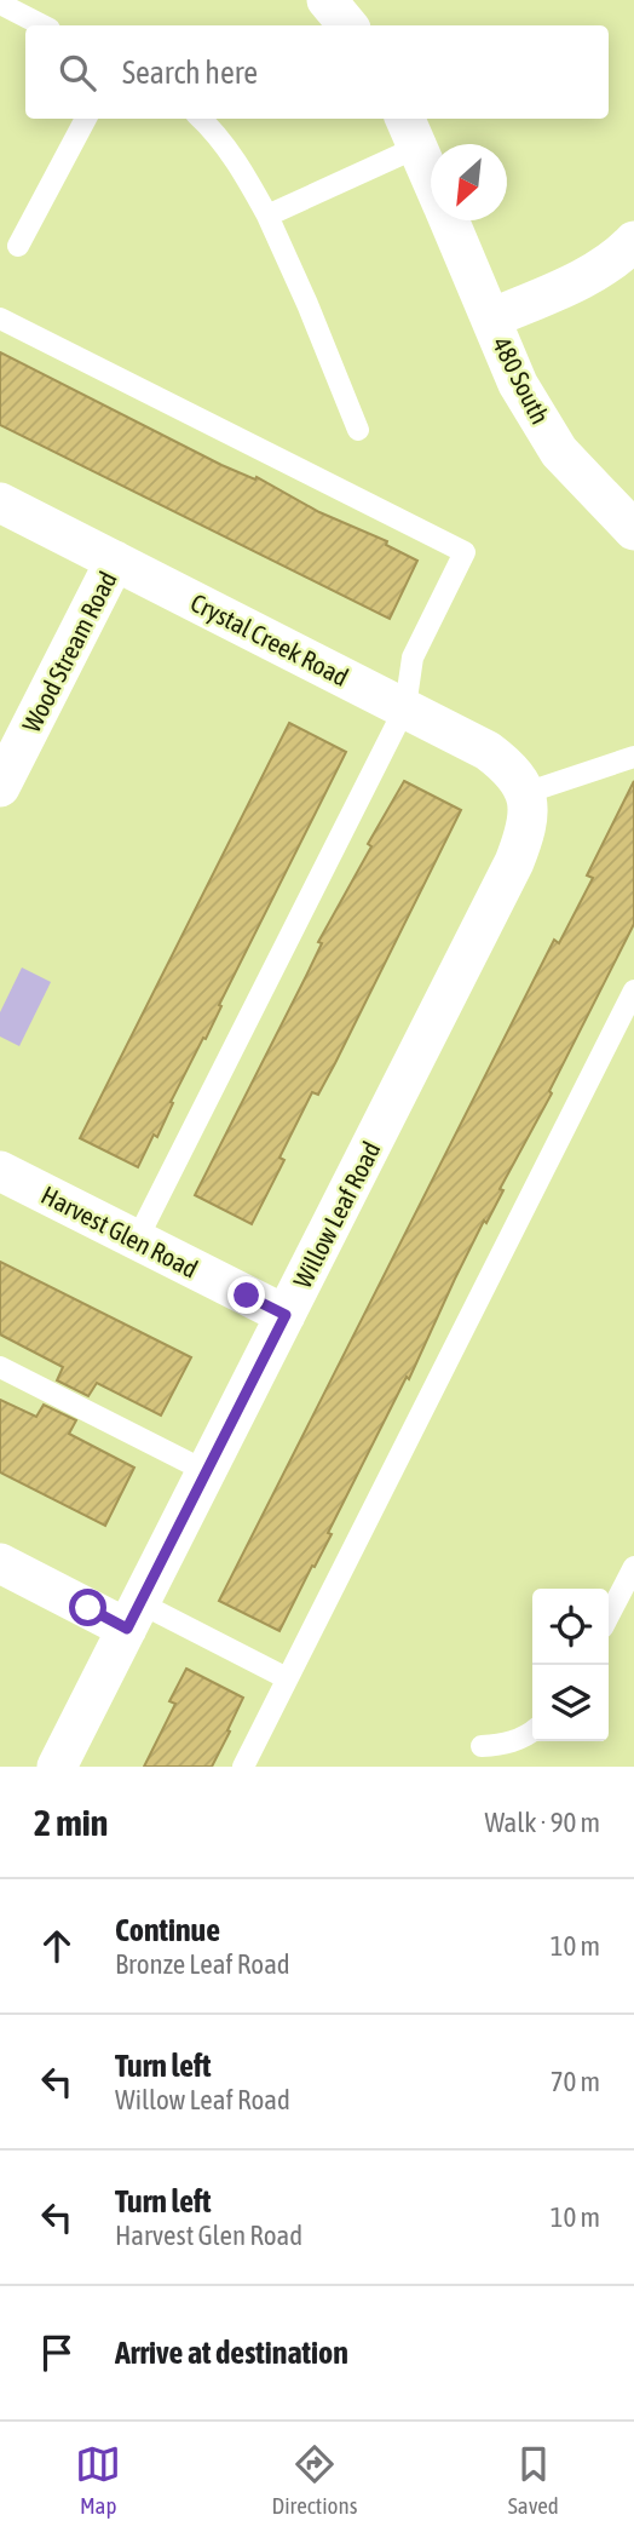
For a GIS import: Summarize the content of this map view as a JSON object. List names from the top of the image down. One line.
{"streets":{"street":["480 South","Crystal Creek Road","Wood Stream Road","Willow Leaf Road","Harvest Glen Road"]},"crossings":[["Crystal Creek Road","Wood Stream Road"],["Crystal Creek Road","Willow Leaf Road"],["Willow Leaf Road","Harvest Glen Road"]],"north":"bottom left","page":{"search":"Search here","heading":["2 min","Walk · 90 m"],"list":[["Continue","Bronze Leaf Road","10 m"],["Turn left","Willow Leaf Road","70 m"],["Turn left","Harvest Glen Road","10 m"],"Arrive at destination"],"nav":["Map","Directions","Saved"]}}
